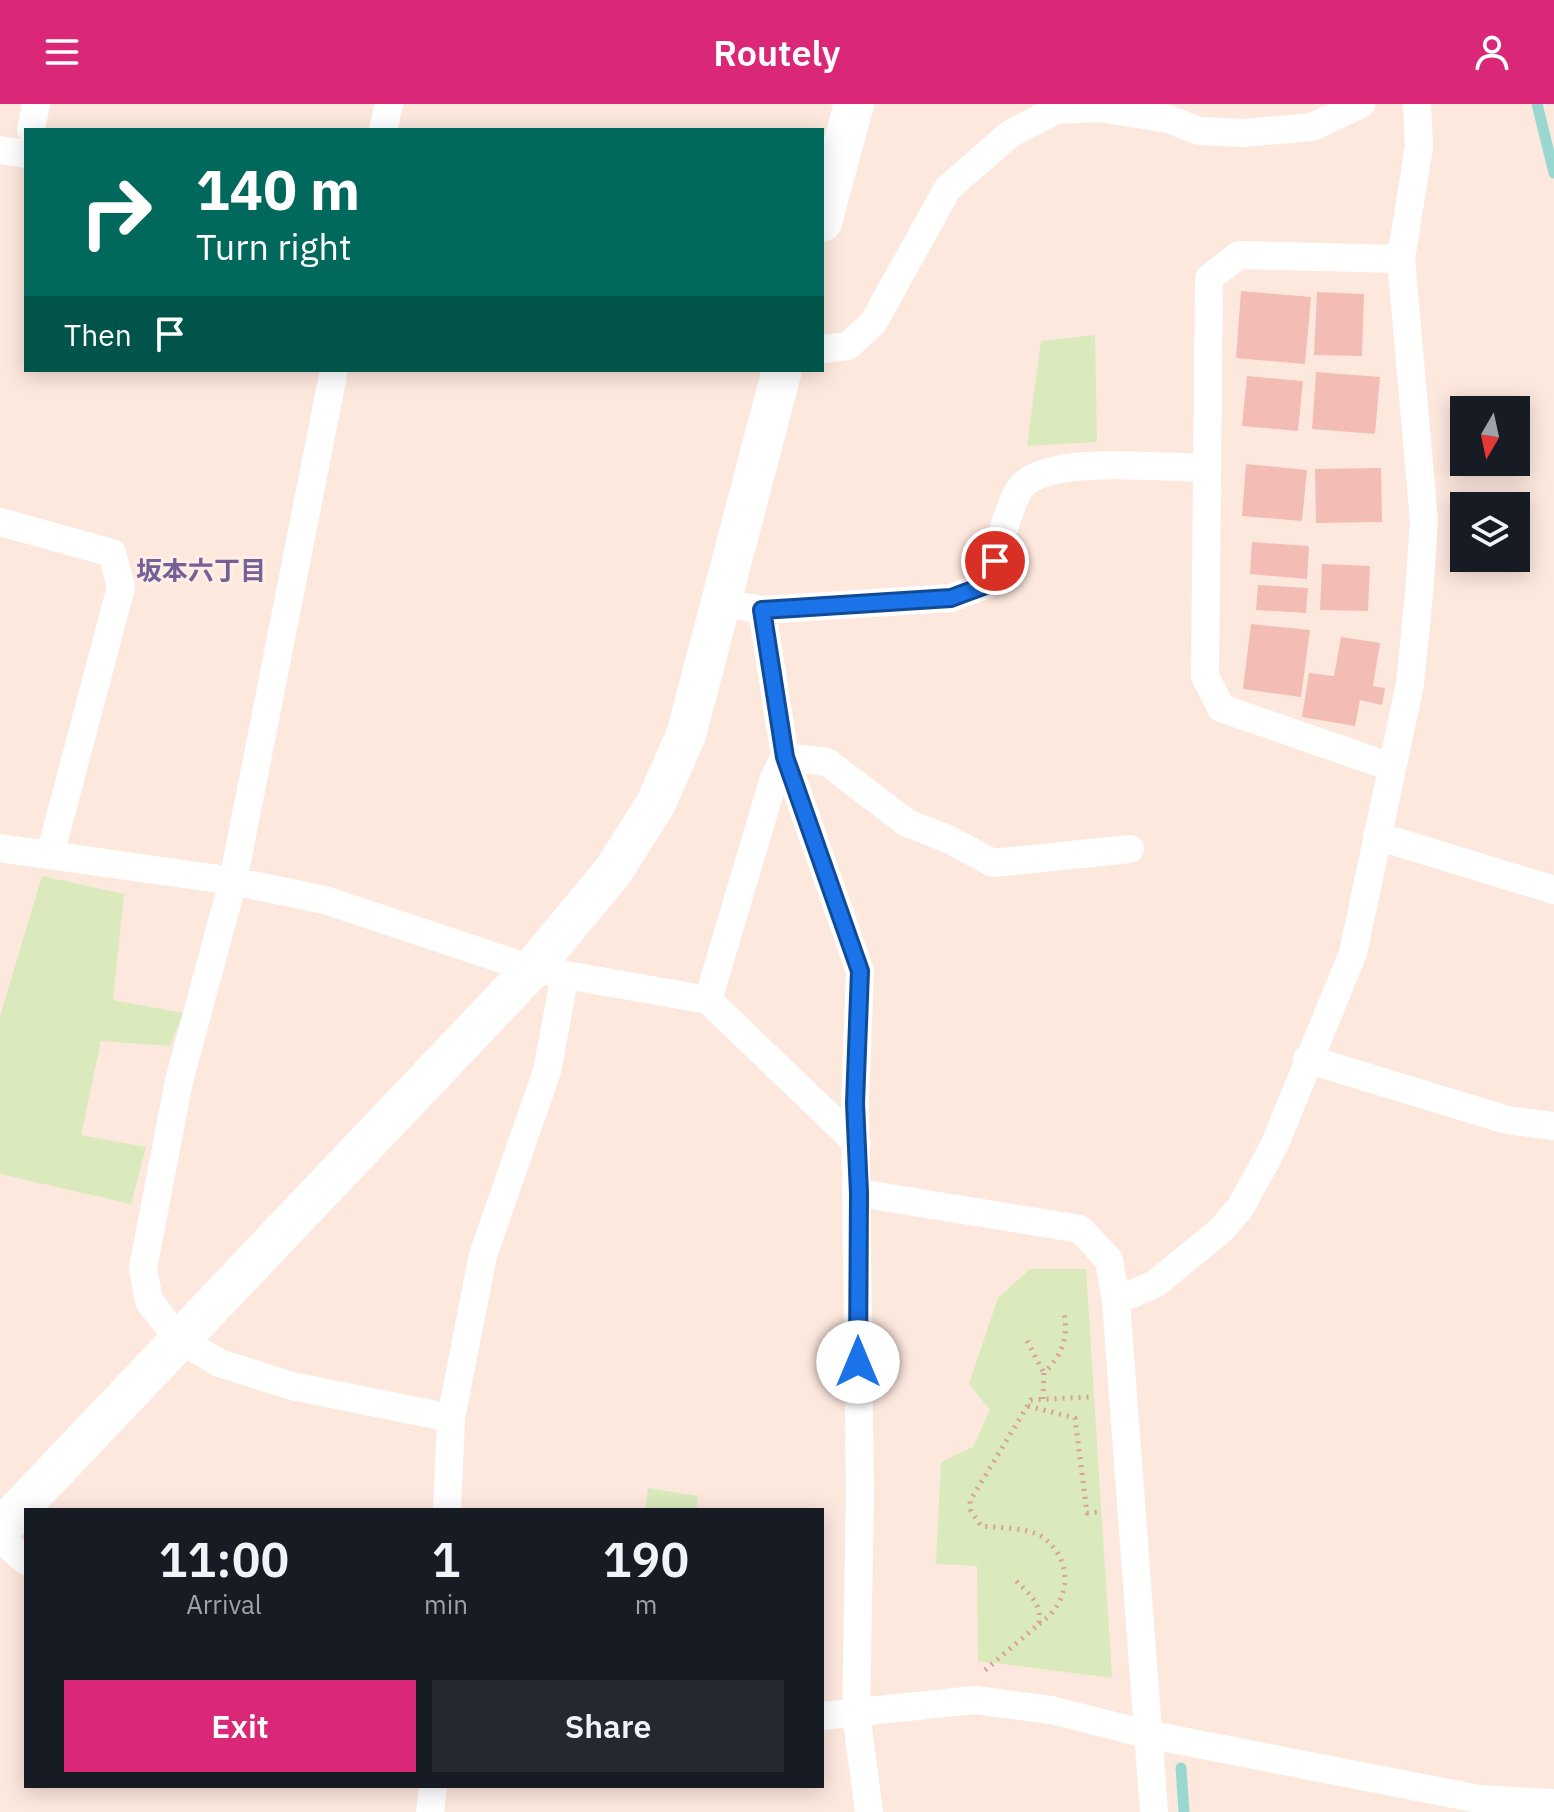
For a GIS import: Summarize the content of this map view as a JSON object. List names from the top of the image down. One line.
{"districts":["坂本六丁目"],"north":"bottom","page":{"header":"Routely","turn":["140 m","Turn right"],"then":"Then","eta":["11:00","Arrival","1","min","190","m"],"buttons":["Exit","Share"]}}
